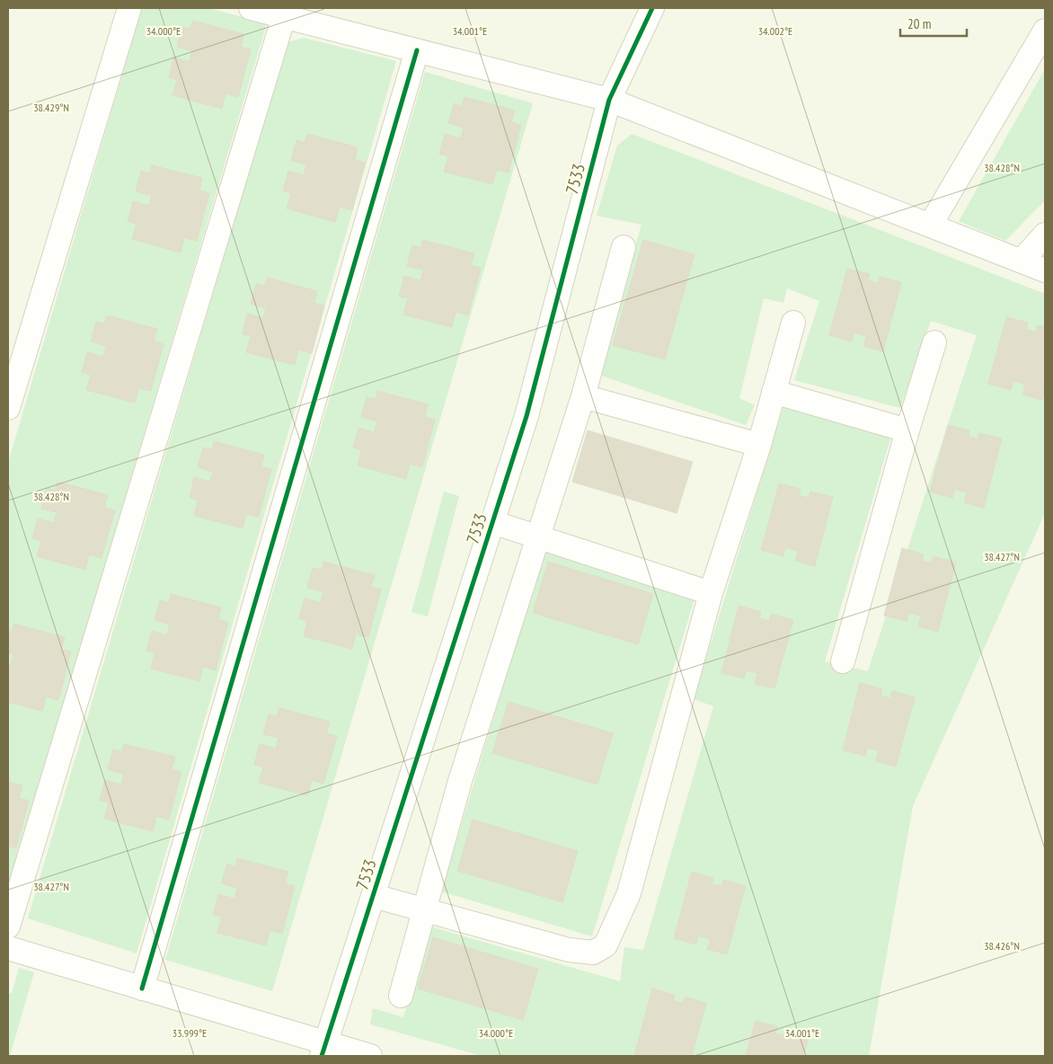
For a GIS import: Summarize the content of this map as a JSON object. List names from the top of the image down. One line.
{"streets":{"street":["7533"]},"scale_bar":"20 m","coordinates":["34.000°E","34.001°E","34.002°E","38.429°N","38.428°N","38.427°N","38.426°N","33.999°E"]}
